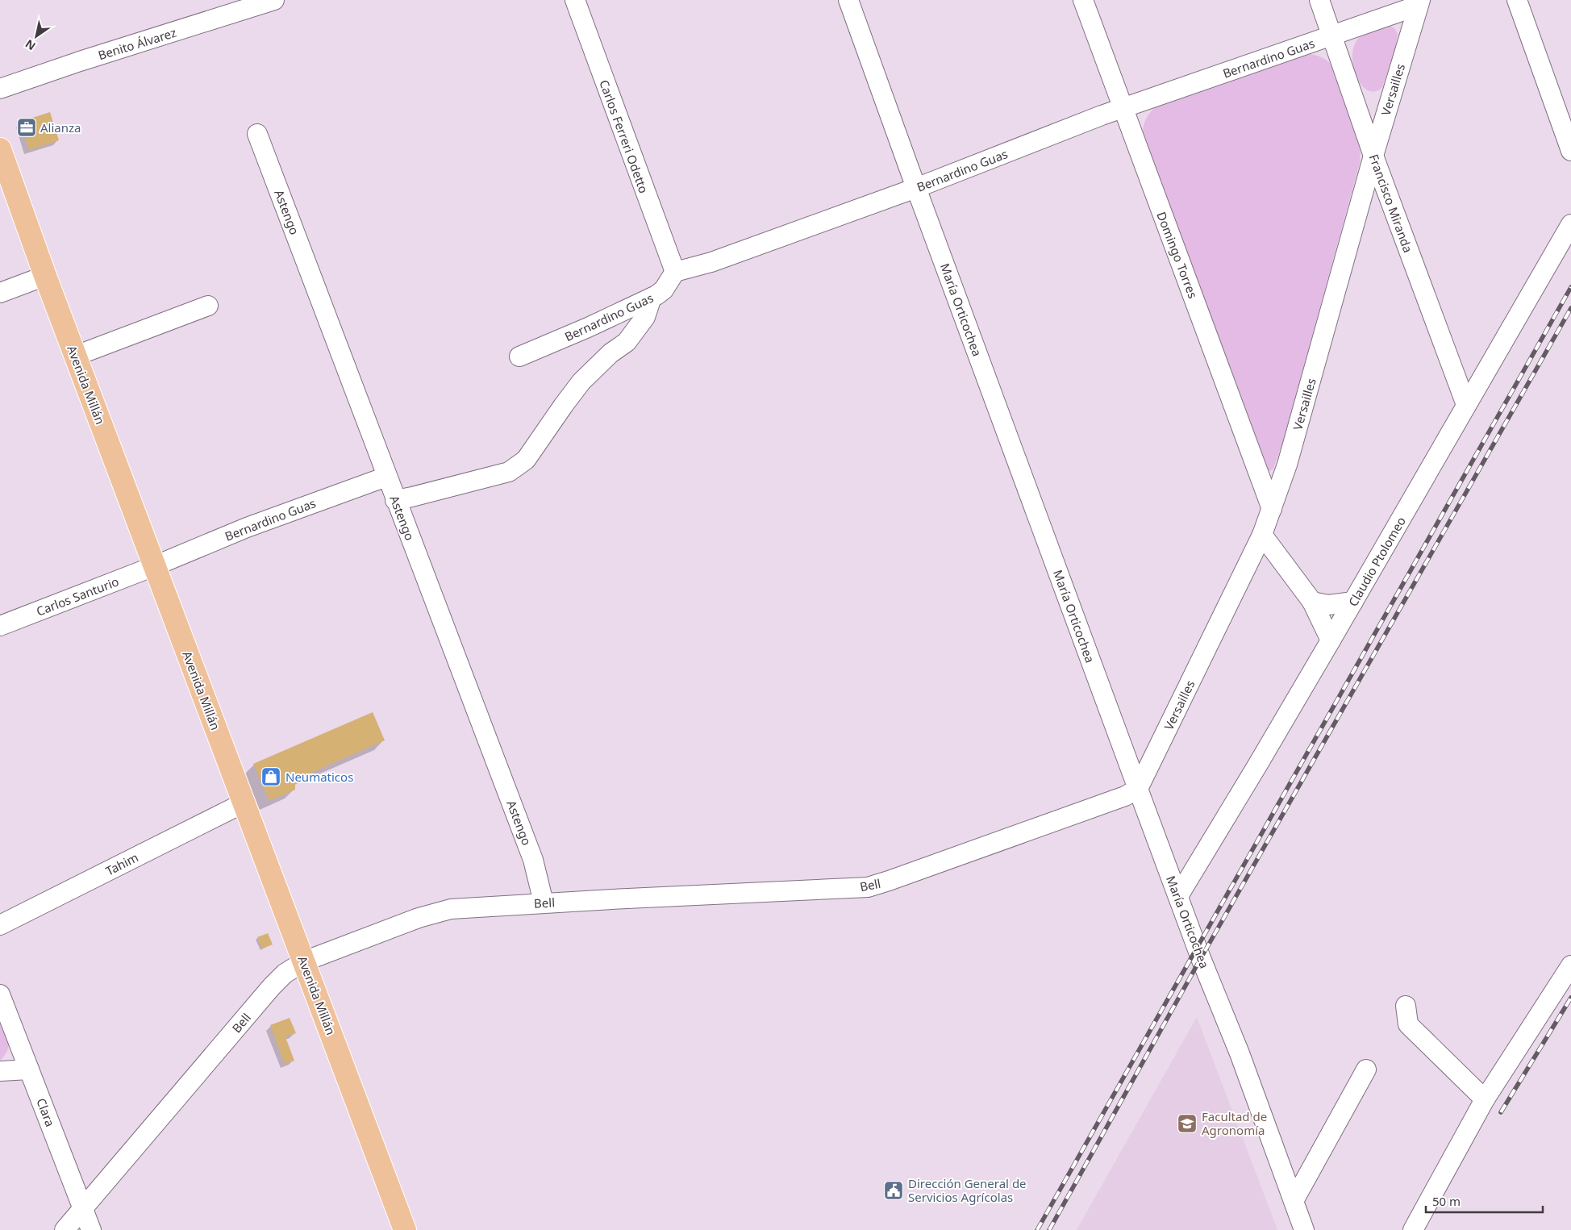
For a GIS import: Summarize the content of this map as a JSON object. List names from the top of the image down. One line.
{"streets":{"main road":["Avenida Millán"],"street":["Benito Álvarez","Bernardino Guas","Versailles","Carlos Ferreri Odetto","Francisco Miranda","Astengo","Domingo Torres","María Orticochea","Claudio Ptolomeo","Carlos Santurio","Tahim","Bell","Clara"]},"crossings":[["Bernardino Guas","Versailles"],["Bernardino Guas","Carlos Ferreri Odetto"],["Bernardino Guas","Francisco Miranda"],["Bernardino Guas","Astengo"],["Bernardino Guas","Domingo Torres"],["Bernardino Guas","María Orticochea"],["Bernardino Guas","Avenida Millán"],["Bernardino Guas","Carlos Santurio"],["Versailles","Francisco Miranda"],["Versailles","Domingo Torres"],["Versailles","María Orticochea"],["Versailles","Bell"],["Francisco Miranda","Claudio Ptolomeo"],["Astengo","Bell"],["María Orticochea","Claudio Ptolomeo"],["María Orticochea","Bell"],["Avenida Millán","Carlos Santurio"],["Avenida Millán","Tahim"],["Avenida Millán","Bell"],["Bell","Clara"]],"places":{"office":["Alianza"],"shop":["Neumaticos"],"school or university":["Facultad de Agronomía"],"public building":["Dirección General de Servicios Agrícolas"]},"scale_bar":"50 m","north":"bottom left"}
